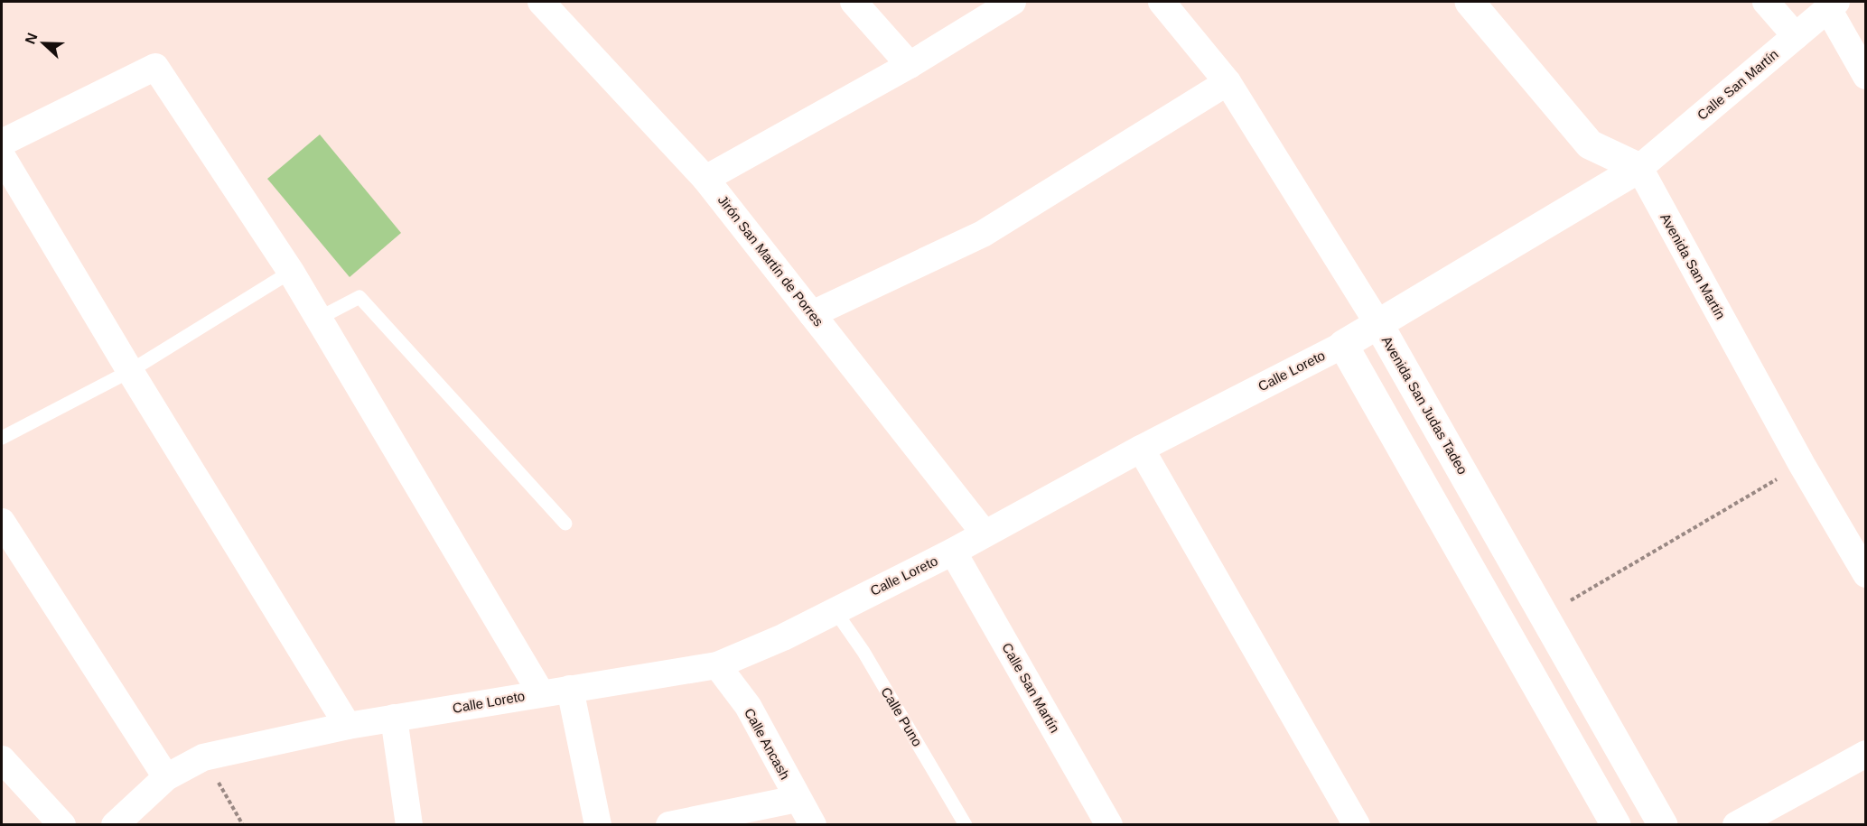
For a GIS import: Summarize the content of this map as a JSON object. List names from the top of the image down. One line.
{"streets":{"street":["Calle San Martín","Jirón San Martín de Porres","Avenida San Martín","Calle Loreto","Avenida San Judas Tadeo","Calle Ancash"],"lane":["Calle Puno"]},"crossings":[["Calle San Martín","Avenida San Martín"],["Calle San Martín","Calle Loreto"],["Jirón San Martín de Porres","Calle Loreto"],["Avenida San Martín","Calle Loreto"],["Calle Loreto","Avenida San Judas Tadeo"],["Calle Loreto","Calle Puno"],["Calle Loreto","Calle Ancash"]],"north":"left"}
